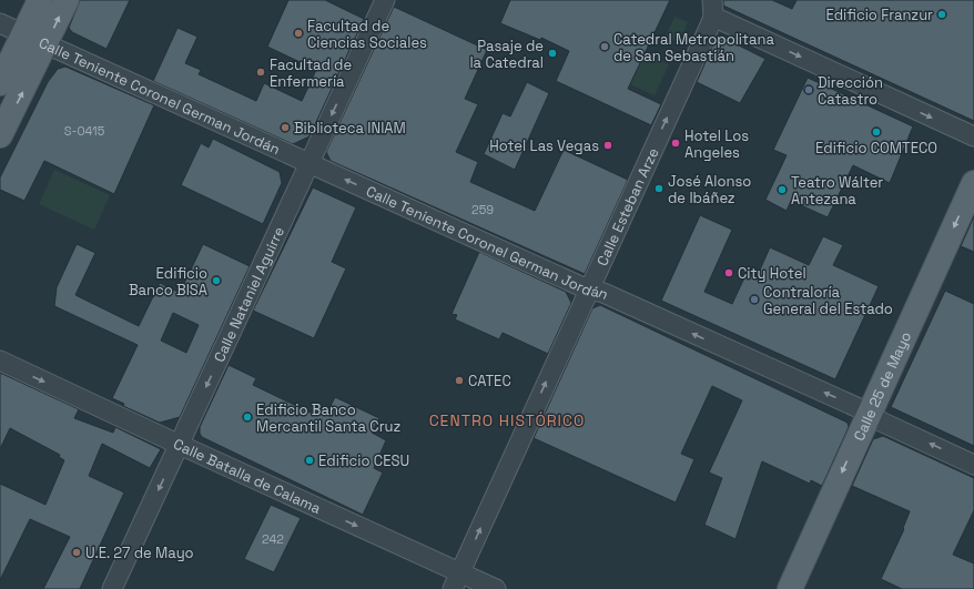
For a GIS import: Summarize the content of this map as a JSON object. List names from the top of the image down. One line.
{"streets":{"main road":["Calle 25 de Mayo"],"street":["Calle Teniente Coronel German Jordán","Calle Esteban Arze","Calle Nataniel Aguirre","Calle Batalla de Calama"]},"crossings":[["Calle Teniente Coronel German Jordán","Calle Esteban Arze"],["Calle Teniente Coronel German Jordán","Calle Nataniel Aguirre"],["Calle Teniente Coronel German Jordán","Calle 25 de Mayo"],["Calle Esteban Arze","Calle Batalla de Calama"],["Calle Nataniel Aguirre","Calle Batalla de Calama"]],"one_way":["Calle Teniente Coronel German Jordán","Calle Esteban Arze","Calle Nataniel Aguirre","Calle 25 de Mayo","Calle Batalla de Calama"],"districts":["CENTRO HISTÓRICO"],"places":["Edificio Franzur","Facultad de Ciencias Sociales","Catedral Metropolitana de San Sebastián","Pasaje de la Catedral","Facultad de Enfermería","Dirección Catastro","Biblioteca INIAM","Edificio COMTECO","Hotel Los Angeles","Hotel Las Vegas","José Alonso de Ibáñez","Teatro Wálter Antezana","City Hotel","Edificio Banco BISA","Contraloría General del Estado","CATEC","Edificio Banco Mercantil Santa Cruz","Edificio CESU","U.E. 27 de Mayo"],"house_numbers":["S-0415","259","242"]}
